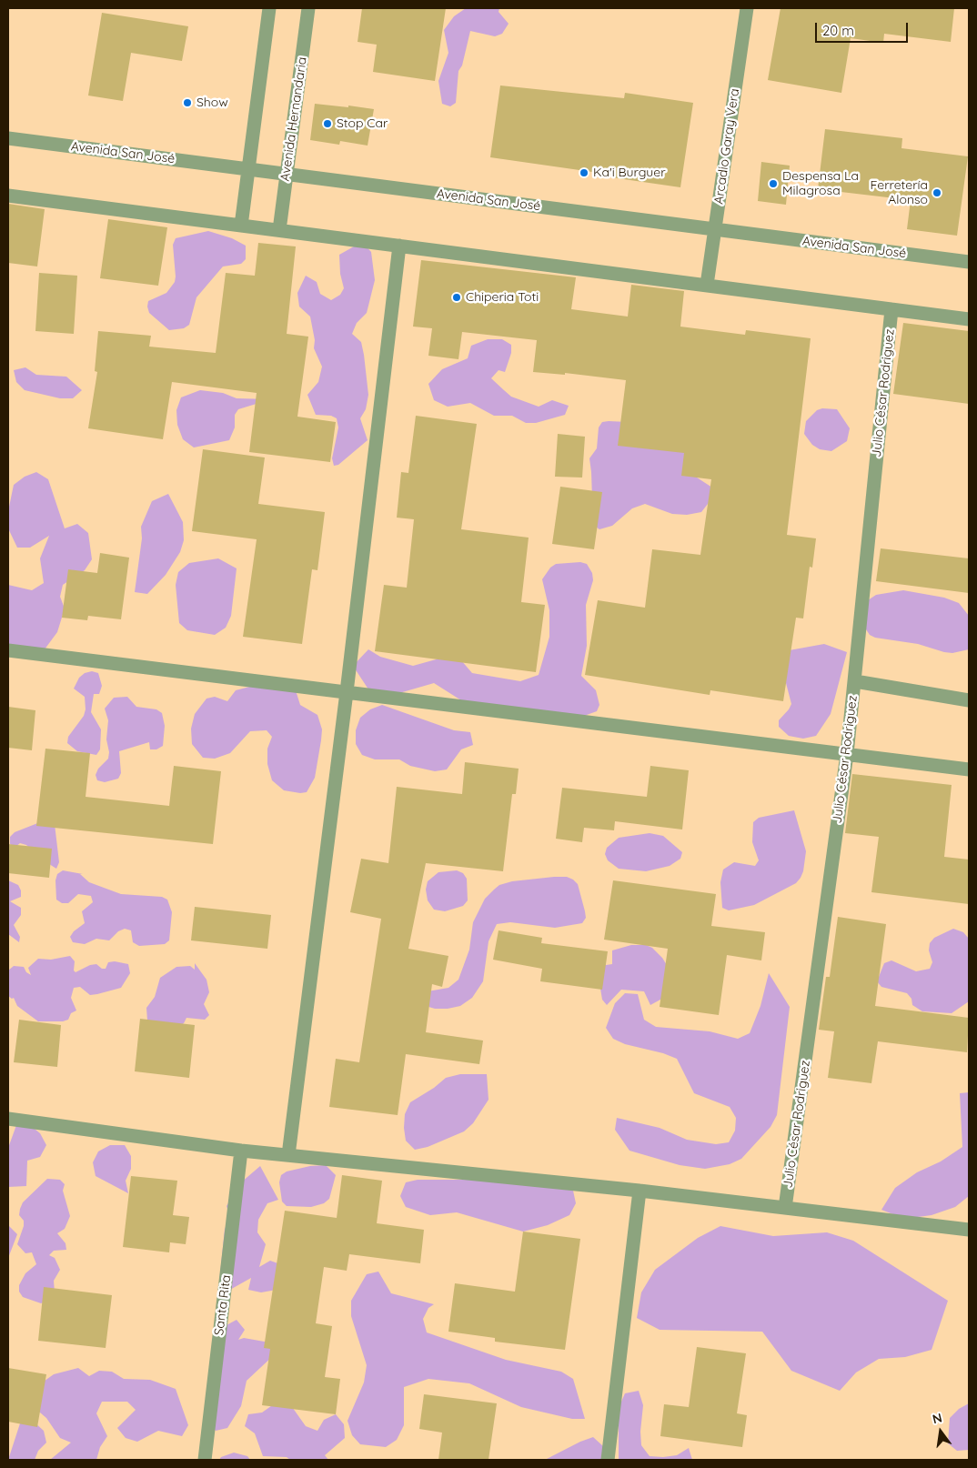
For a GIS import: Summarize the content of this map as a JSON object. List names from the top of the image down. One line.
{"streets":{"street":["Avenida Hernandaria","Arcadio Garay Vera","Avenida San José","Julio César Rodriguez","Santa Rita"]},"crossings":[["Avenida Hernandaria","Avenida San José"],["Arcadio Garay Vera","Avenida San José"]],"places":["Show","Stop Car","Ka'i Burguer","Despensa La Milagrosa","Ferretería Alonso","Chiperia Toti"],"scale_bar":"20 m","north":"top"}
